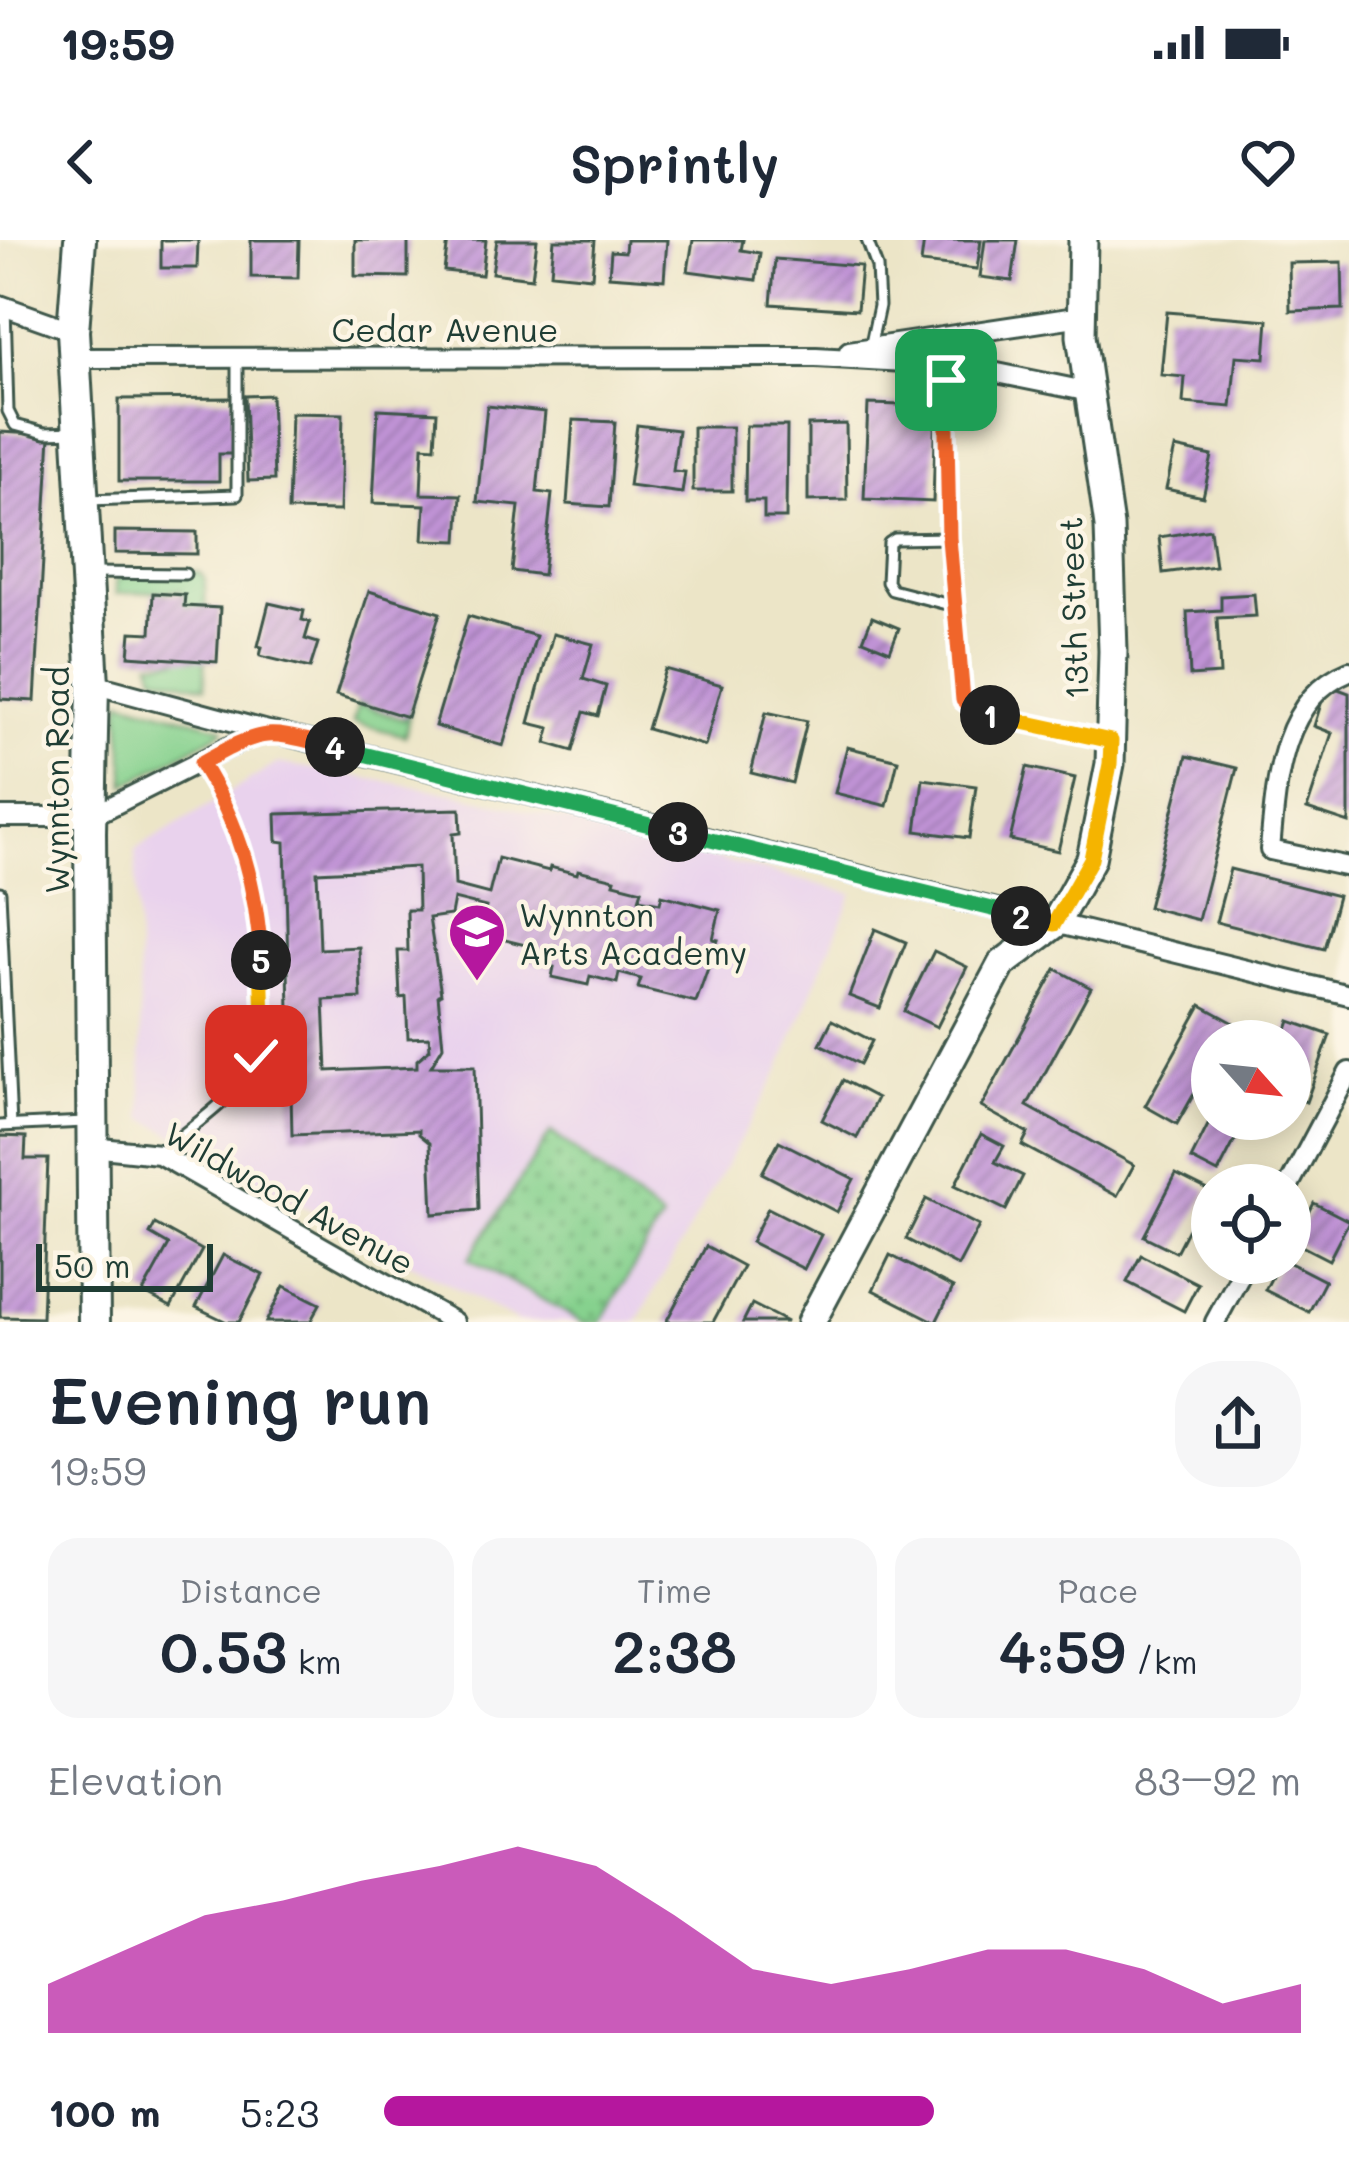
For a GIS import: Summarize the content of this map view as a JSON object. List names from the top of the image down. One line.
{"streets":{"main road":["13th Street","Wynnton Road"],"street":["Cedar Avenue","Wildwood Avenue"]},"crossings":[["Cedar Avenue","Wynnton Road"],["Wynnton Road","Wildwood Avenue"]],"places":{"school or university":["Wynnton Arts Academy"]},"scale_bar":"50 m","north":"bottom right","page":{"status":"19:59","header":"Sprintly","pins":["1","4","3","2","5"],"scale":"50 m","heading":["Evening run","19:59"],"stats":[["Distance","0.53 km"],["Time","2:38"],["Pace","4:59 /km"]],"chart":["Elevation","83–92 m"],"list":[{"name":"100 m","note":"5:23"}]}}
